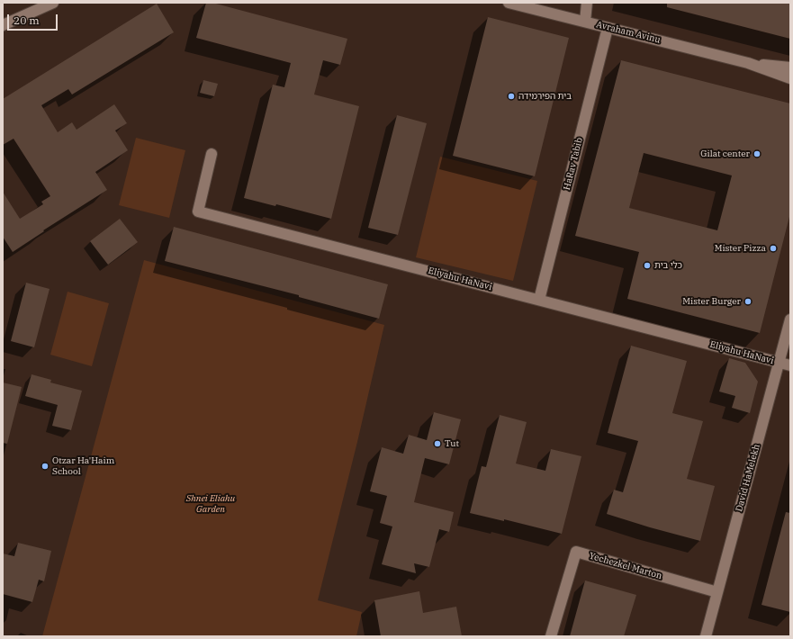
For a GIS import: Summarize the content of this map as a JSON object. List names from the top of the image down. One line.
{"streets":{"street":["Avraham Avinu","HaRav Tabib","Eliyahu HaNavi","David HaMelekh","Yechezkel Marton"]},"crossings":[["Avraham Avinu","HaRav Tabib"],["HaRav Tabib","Eliyahu HaNavi"],["Eliyahu HaNavi","David HaMelekh"],["David HaMelekh","Yechezkel Marton"]],"parks":["Shnei Eliahu Garden"],"places":["בית הפירמידה","Gilat center","Mister Pizza","כלי בית","Mister Burger","Tut","Otzar Ha'Haim School"],"scale_bar":"20 m"}
